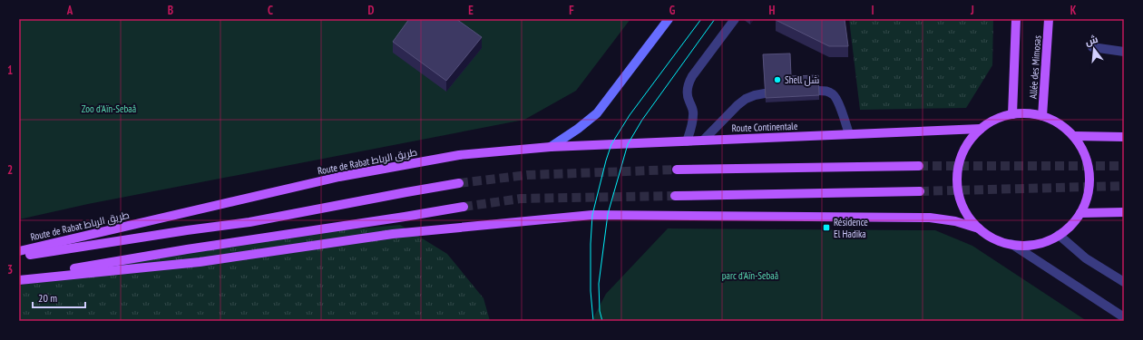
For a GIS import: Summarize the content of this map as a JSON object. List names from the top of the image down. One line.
{"streets":{"main road":["Allée des Mimosas","Route Continentale","Route de Rabat طريق الرباط"]},"crossings":[["Route Continentale","Route de Rabat طريق الرباط"]],"parks":["Zoo d'Aïn-Sebaâ","parc d'Aïn-Sebaâ"],"places":{"other":["Shell شل"],"transit":["Résidence El Hadika"]},"scale_bar":"20 m","north":"top","grid":{"columns":["A","B","C","D","E","F","G","H","I","J","K"],"rows":["1","2","3"]}}
